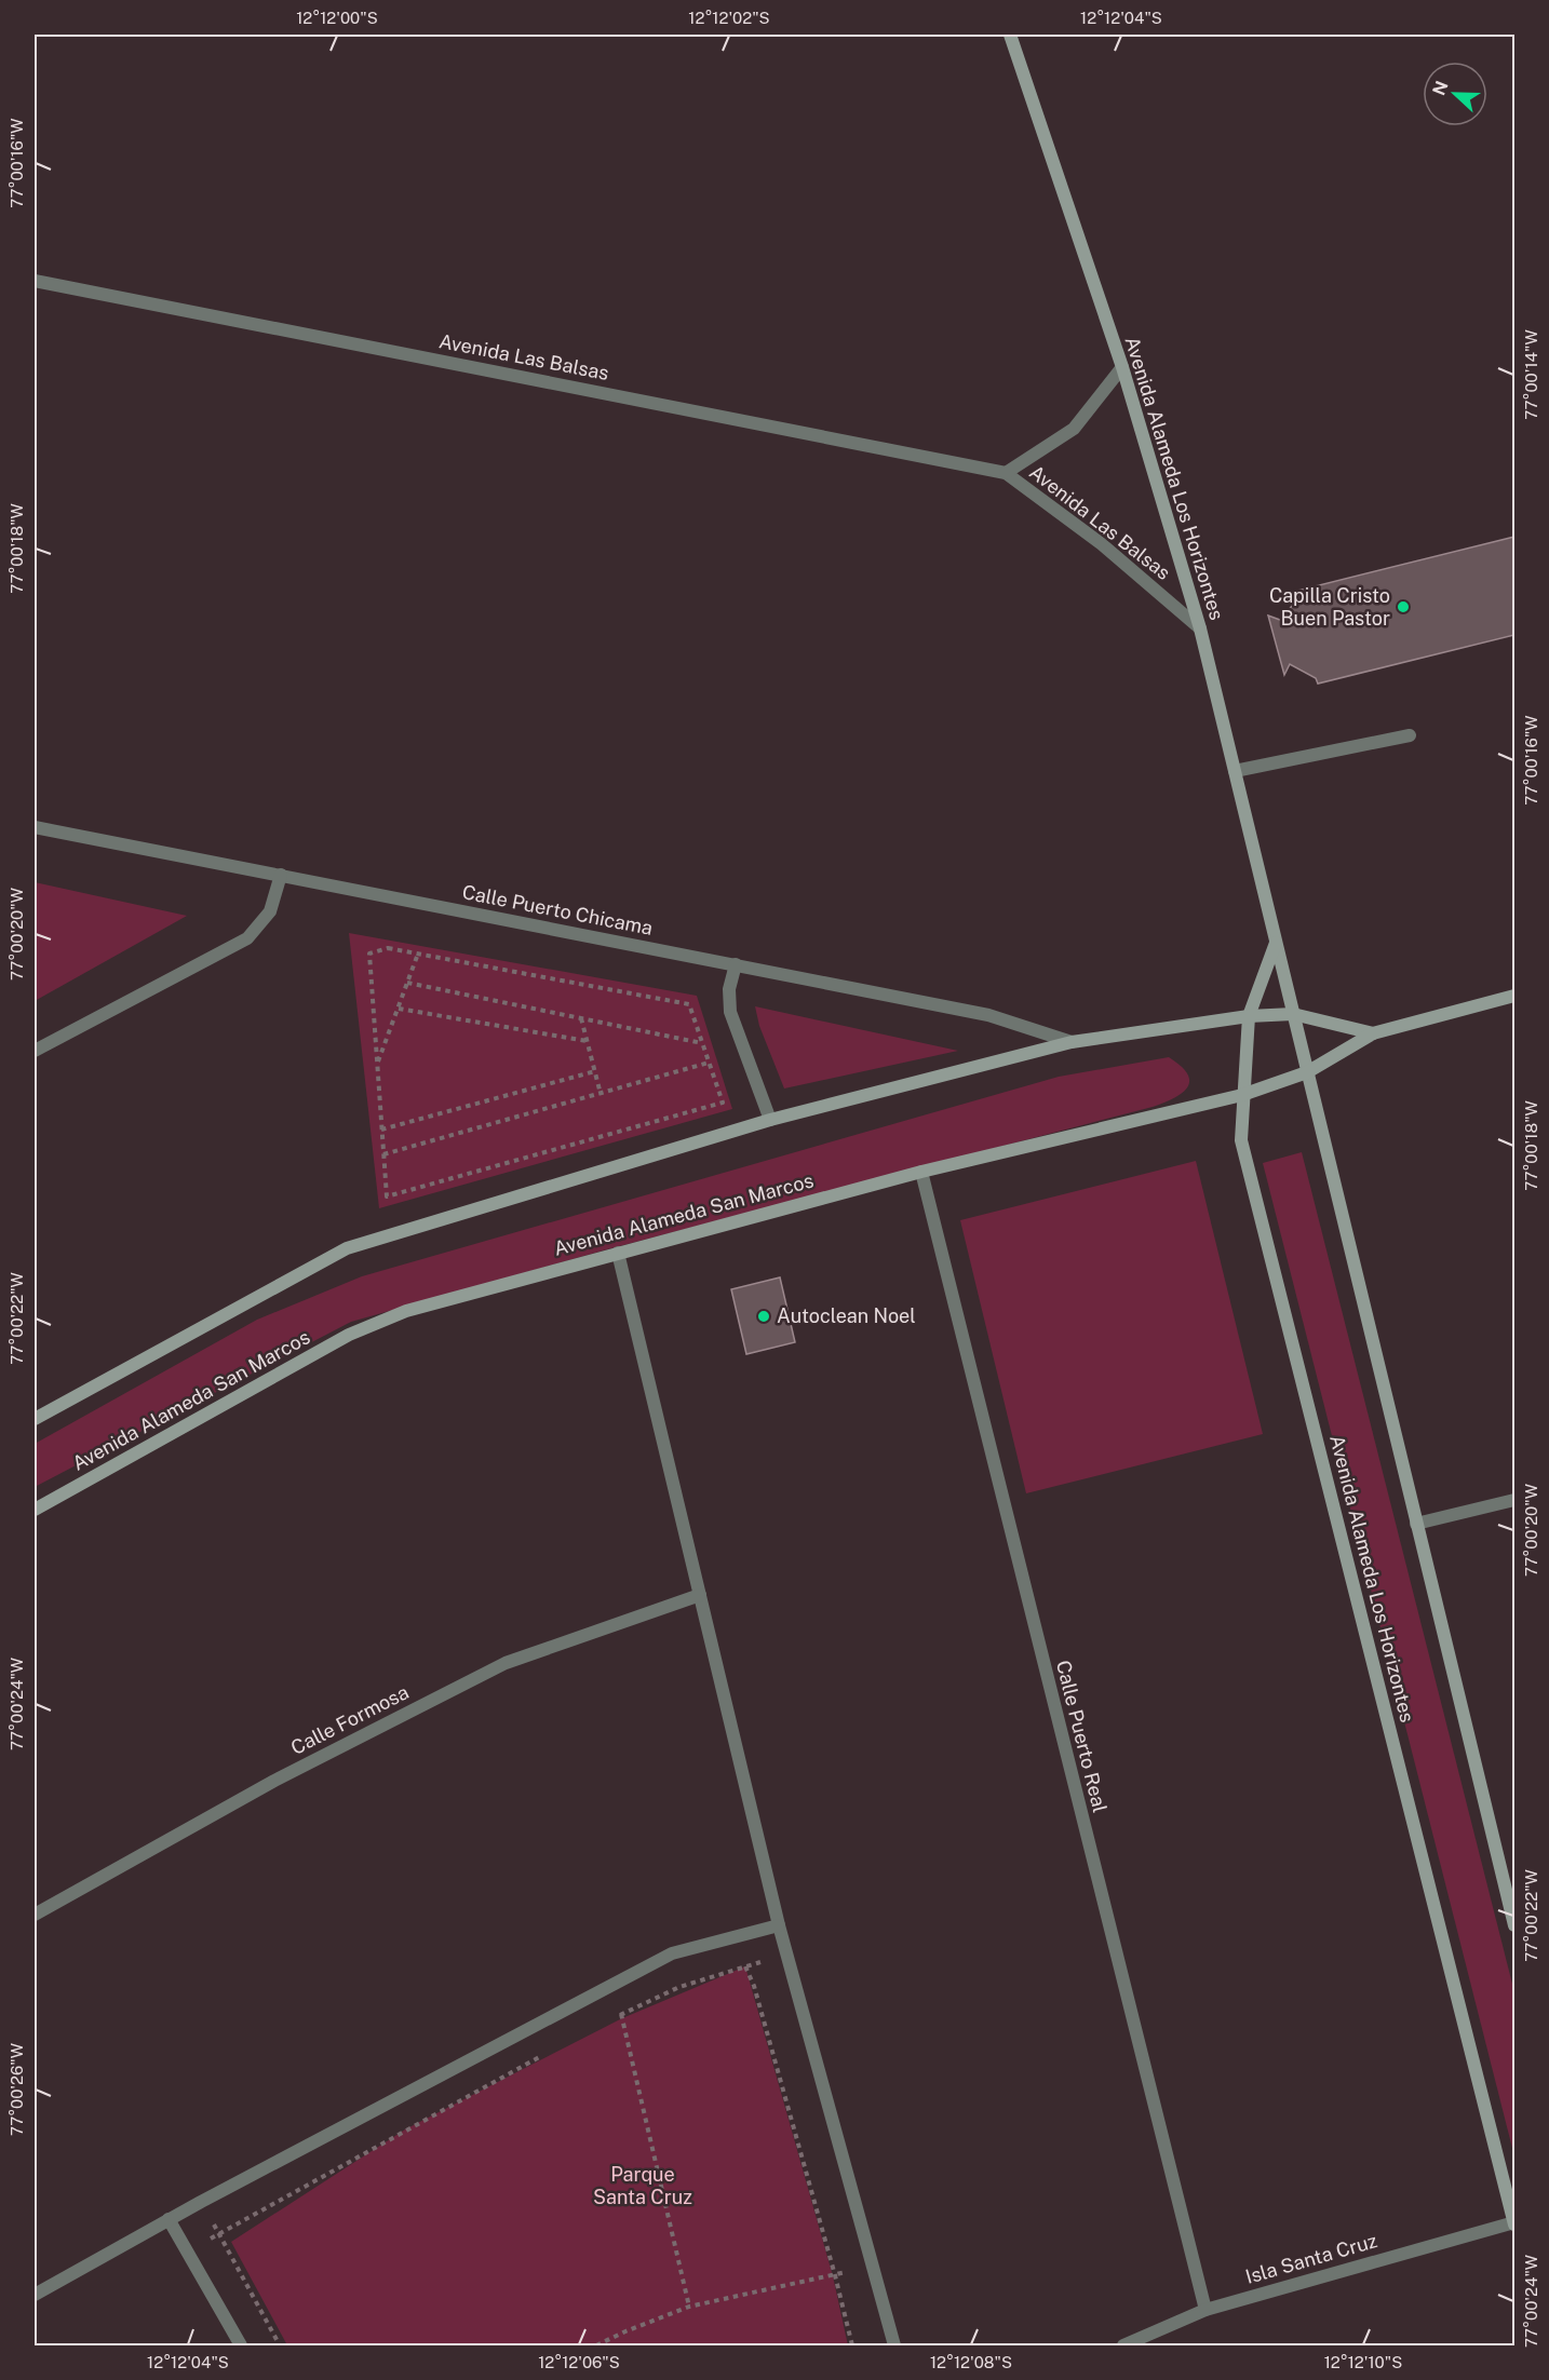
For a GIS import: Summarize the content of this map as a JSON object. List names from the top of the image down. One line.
{"streets":{"main road":["Avenida Alameda Los Horizontes","Avenida Alameda San Marcos"],"street":["Avenida Las Balsas","Calle Puerto Chicama","Calle Formosa","Calle Puerto Real","Isla Santa Cruz"]},"crossings":[["Avenida Las Balsas","Avenida Alameda Los Horizontes"],["Avenida Alameda Los Horizontes","Avenida Alameda San Marcos"],["Avenida Alameda Los Horizontes","Isla Santa Cruz"],["Calle Puerto Chicama","Avenida Alameda San Marcos"],["Avenida Alameda San Marcos","Calle Puerto Real"],["Calle Puerto Real","Isla Santa Cruz"]],"parks":["Parque Santa Cruz"],"places":["Capilla Cristo Buen Pastor","Autoclean Noel"],"north":"left","coordinates":["12°12'00\"S","12°12'02\"S","12°12'04\"S","77°00'16\"W","77°00'14\"W","77°00'18\"W","77°00'20\"W","77°00'22\"W","77°00'24\"W","77°00'26\"W","12°12'06\"S","12°12'08\"S","12°12'10\"S"]}
